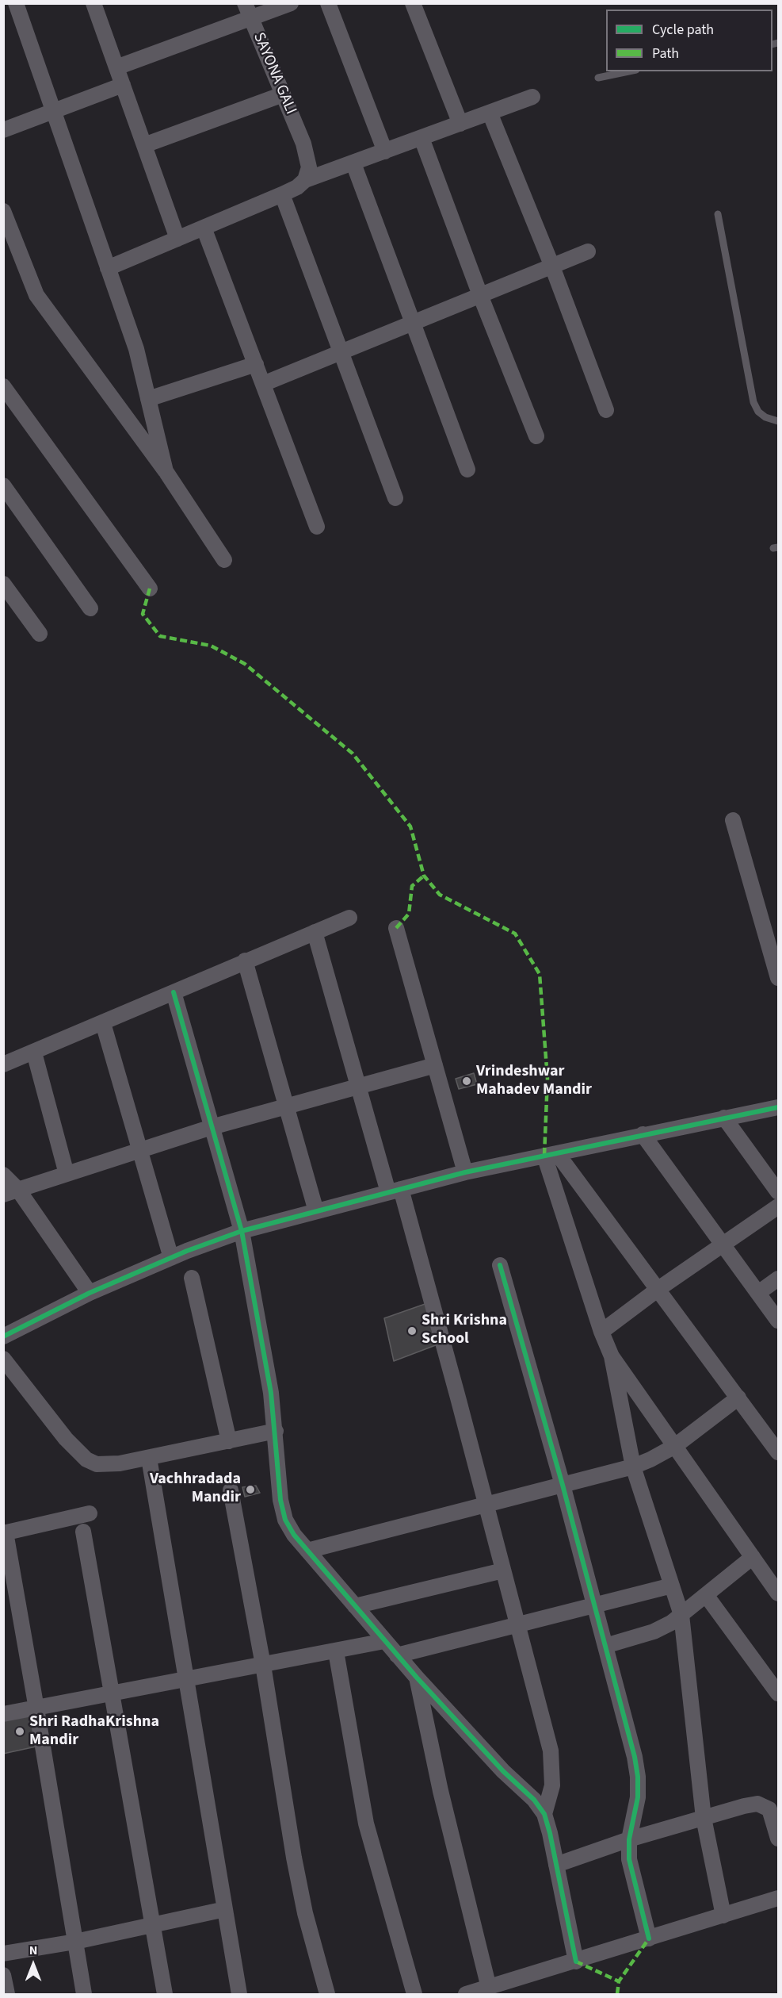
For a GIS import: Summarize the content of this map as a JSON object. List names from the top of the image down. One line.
{"streets":{"street":["SAYONA GALI"]},"places":["Vrindeshwar Mahadev Mandir","Shri Krishna School","Vachhradada Mandir","Shri RadhaKrishna Mandir"],"legend":["Cycle path","Path"],"north":"top"}
